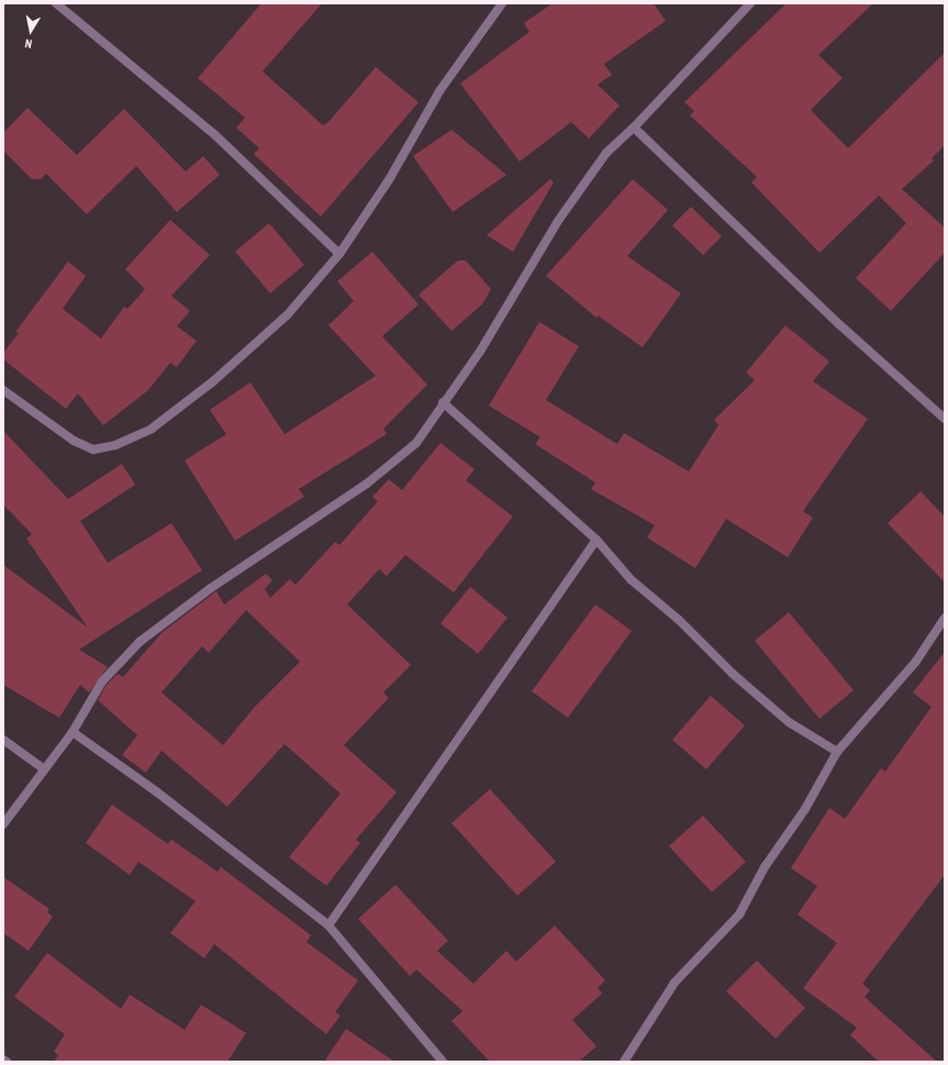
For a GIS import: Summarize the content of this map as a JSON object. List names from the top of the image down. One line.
{"north":"bottom"}
